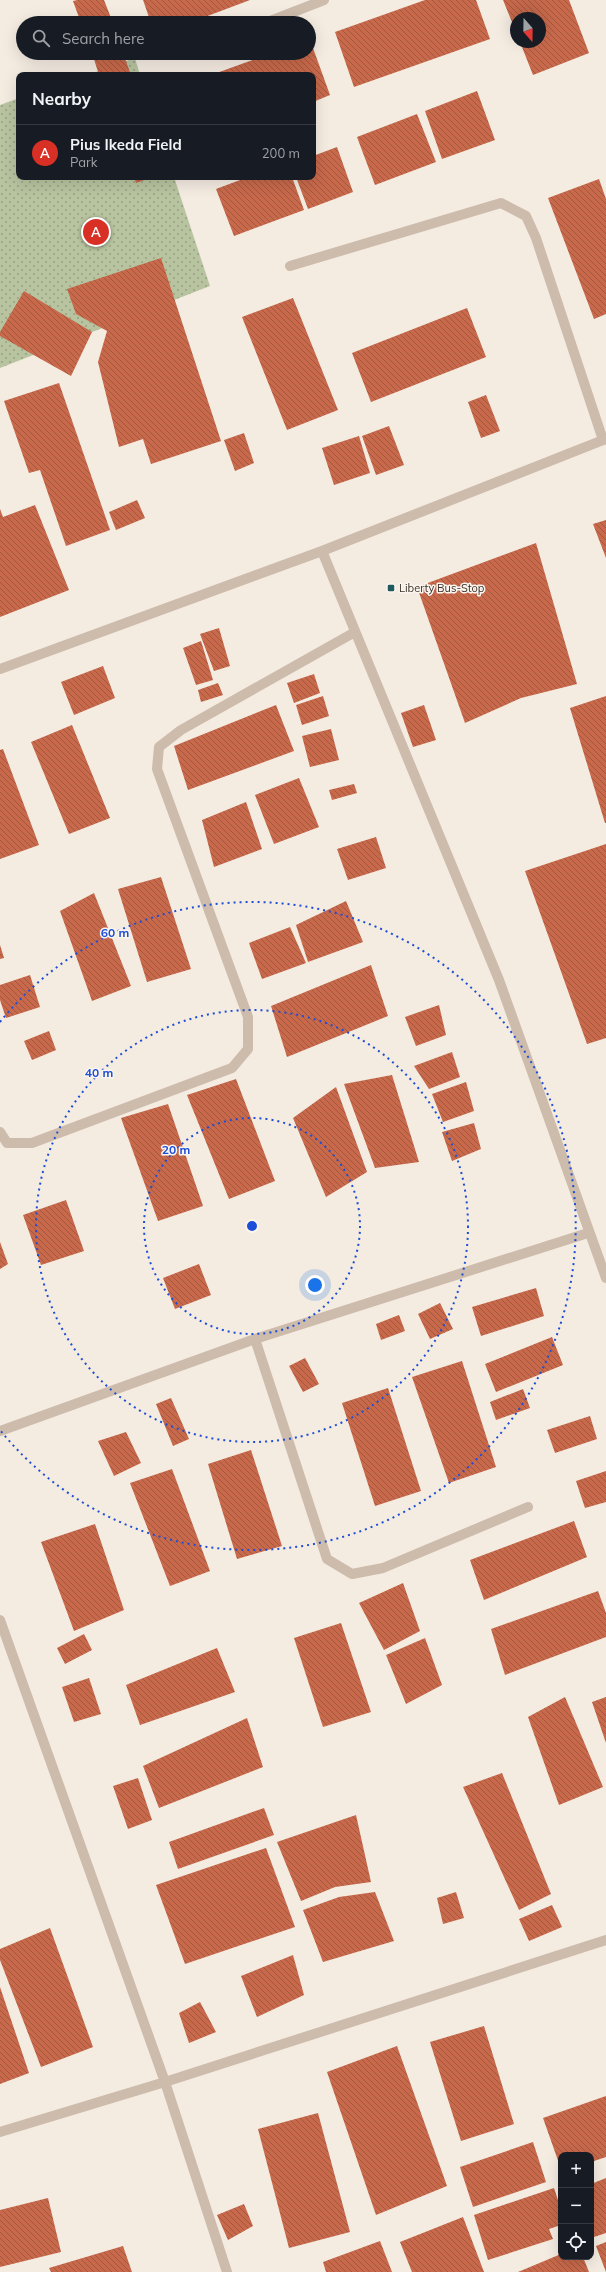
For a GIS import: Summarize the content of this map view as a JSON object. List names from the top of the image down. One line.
{"places":{"transit":["Liberty Bus-Stop"]},"north":"bottom","page":{"search":"Search here","heading":"Nearby","list":[{"mark":"A","name":"Pius Ikeda Field","note":"Park","value":"200 m"}],"pins":"A","map_buttons":["+","−"]},"rings":["60 m","40 m","20 m"]}
